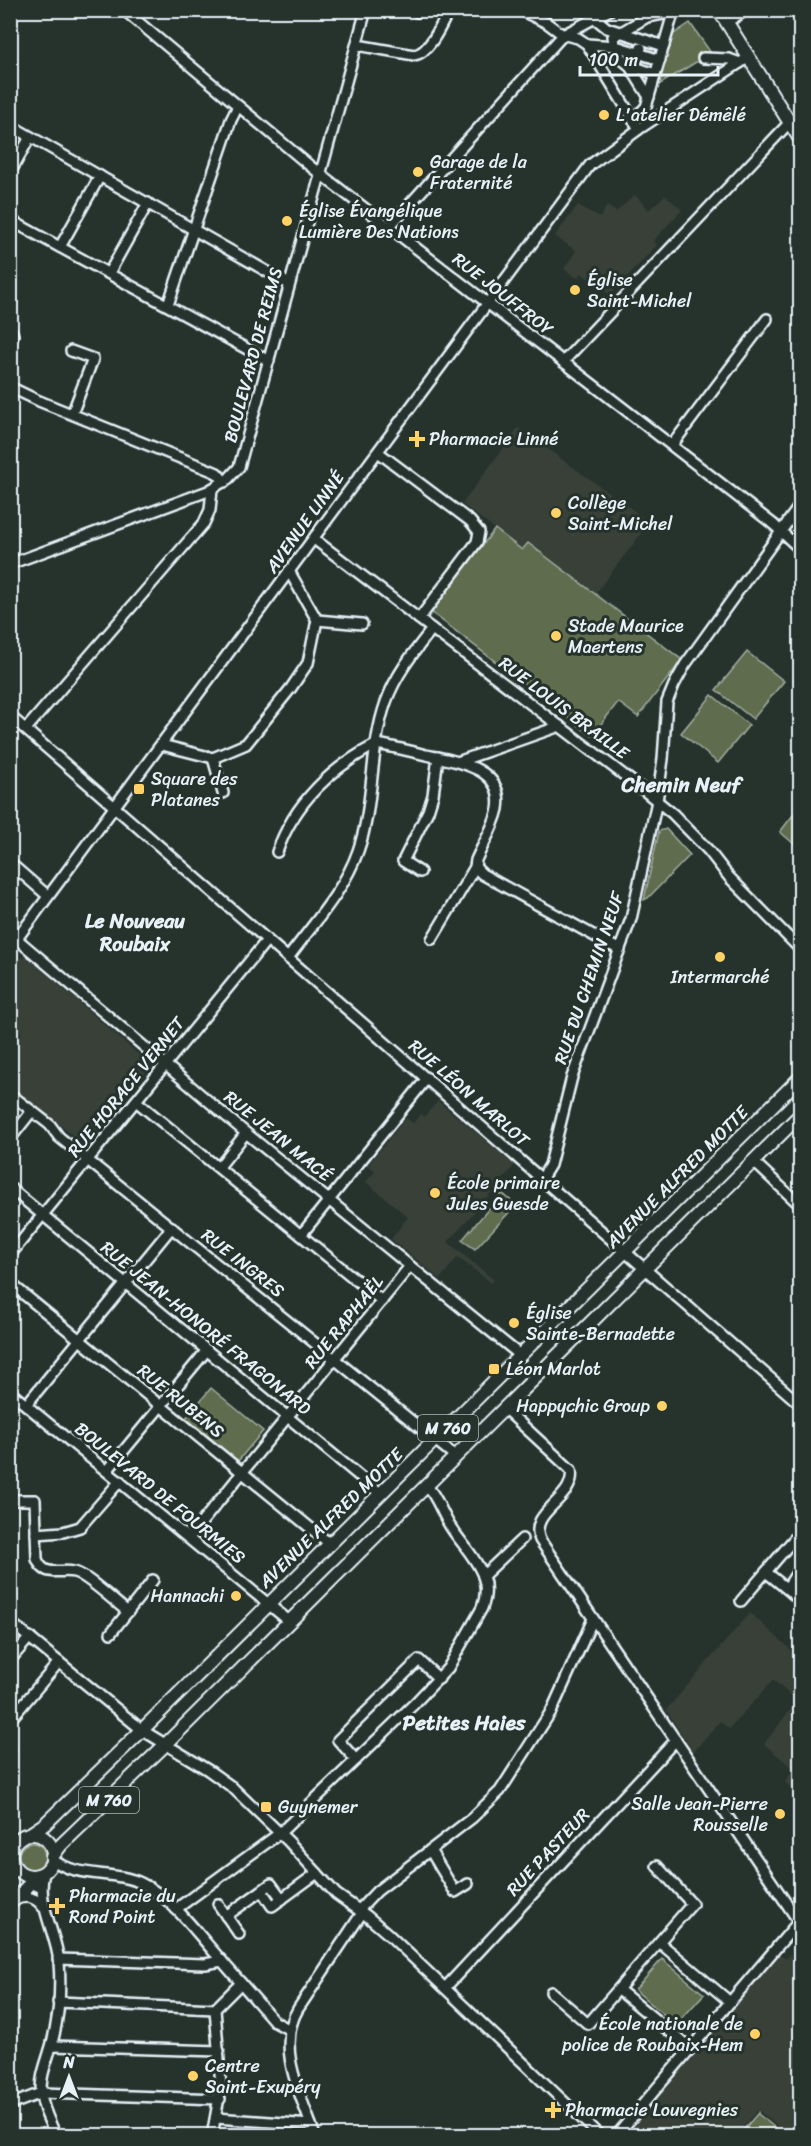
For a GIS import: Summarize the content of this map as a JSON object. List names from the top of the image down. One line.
{"streets":{"main road":["AVENUE ALFRED MOTTE","M 760"],"street":["RUE JOUFFROY","BOULEVARD DE REIMS","AVENUE LINNÉ","RUE LOUIS BRAILLE","RUE DU CHEMIN NEUF","RUE HORACE VERNET","RUE LÉON MARLOT","RUE JEAN MACÉ","RUE INGRES","RUE RAPHAËL","RUE JEAN-HONORÉ FRAGONARD","RUE RUBENS","BOULEVARD DE FOURMIES","RUE PASTEUR"]},"crossings":[["RUE JOUFFROY","BOULEVARD DE REIMS"],["RUE JOUFFROY","AVENUE LINNÉ"],["RUE JOUFFROY","RUE DU CHEMIN NEUF"],["AVENUE LINNÉ","RUE LOUIS BRAILLE"],["AVENUE LINNÉ","RUE LÉON MARLOT"],["AVENUE LINNÉ","RUE JEAN MACÉ"],["RUE LOUIS BRAILLE","RUE DU CHEMIN NEUF"],["RUE DU CHEMIN NEUF","RUE LÉON MARLOT"],["RUE HORACE VERNET","RUE LÉON MARLOT"],["RUE HORACE VERNET","RUE JEAN MACÉ"],["RUE HORACE VERNET","RUE INGRES"],["RUE HORACE VERNET","RUE JEAN-HONORÉ FRAGONARD"],["RUE LÉON MARLOT","AVENUE ALFRED MOTTE"],["RUE LÉON MARLOT","M 760"],["RUE JEAN MACÉ","AVENUE ALFRED MOTTE"],["RUE JEAN MACÉ","RUE RAPHAËL"],["AVENUE ALFRED MOTTE","RUE INGRES"],["AVENUE ALFRED MOTTE","RUE JEAN-HONORÉ FRAGONARD"],["AVENUE ALFRED MOTTE","RUE RUBENS"],["AVENUE ALFRED MOTTE","M 760"],["AVENUE ALFRED MOTTE","BOULEVARD DE FOURMIES"],["RUE INGRES","RUE RAPHAËL"],["RUE INGRES","M 760"],["RUE RAPHAËL","RUE JEAN-HONORÉ FRAGONARD"],["RUE RAPHAËL","RUE RUBENS"],["RUE RAPHAËL","BOULEVARD DE FOURMIES"],["M 760","BOULEVARD DE FOURMIES"]],"districts":["Chemin Neuf","Le Nouveau Roubaix","Petites Haies"],"places":{"other":["L'atelier Démêlé","Garage de la Fraternité","Église Évangélique Lumière Des Nations","Église Saint-Michel","Collège Saint-Michel","Stade Maurice Maertens","Intermarché","École primaire Jules Guesde","Église Sainte-Bernadette","Happychic Group","Hannachi","Salle Jean-Pierre Rousselle","École nationale de police de Roubaix-Hem","Centre Saint-Exupéry"],"health":["Pharmacie Linné","Pharmacie du Rond Point","Pharmacie Louvegnies"],"transit":["Square des Platanes","Léon Marlot","Guynemer"]},"scale_bar":"100 m","north":"top"}
